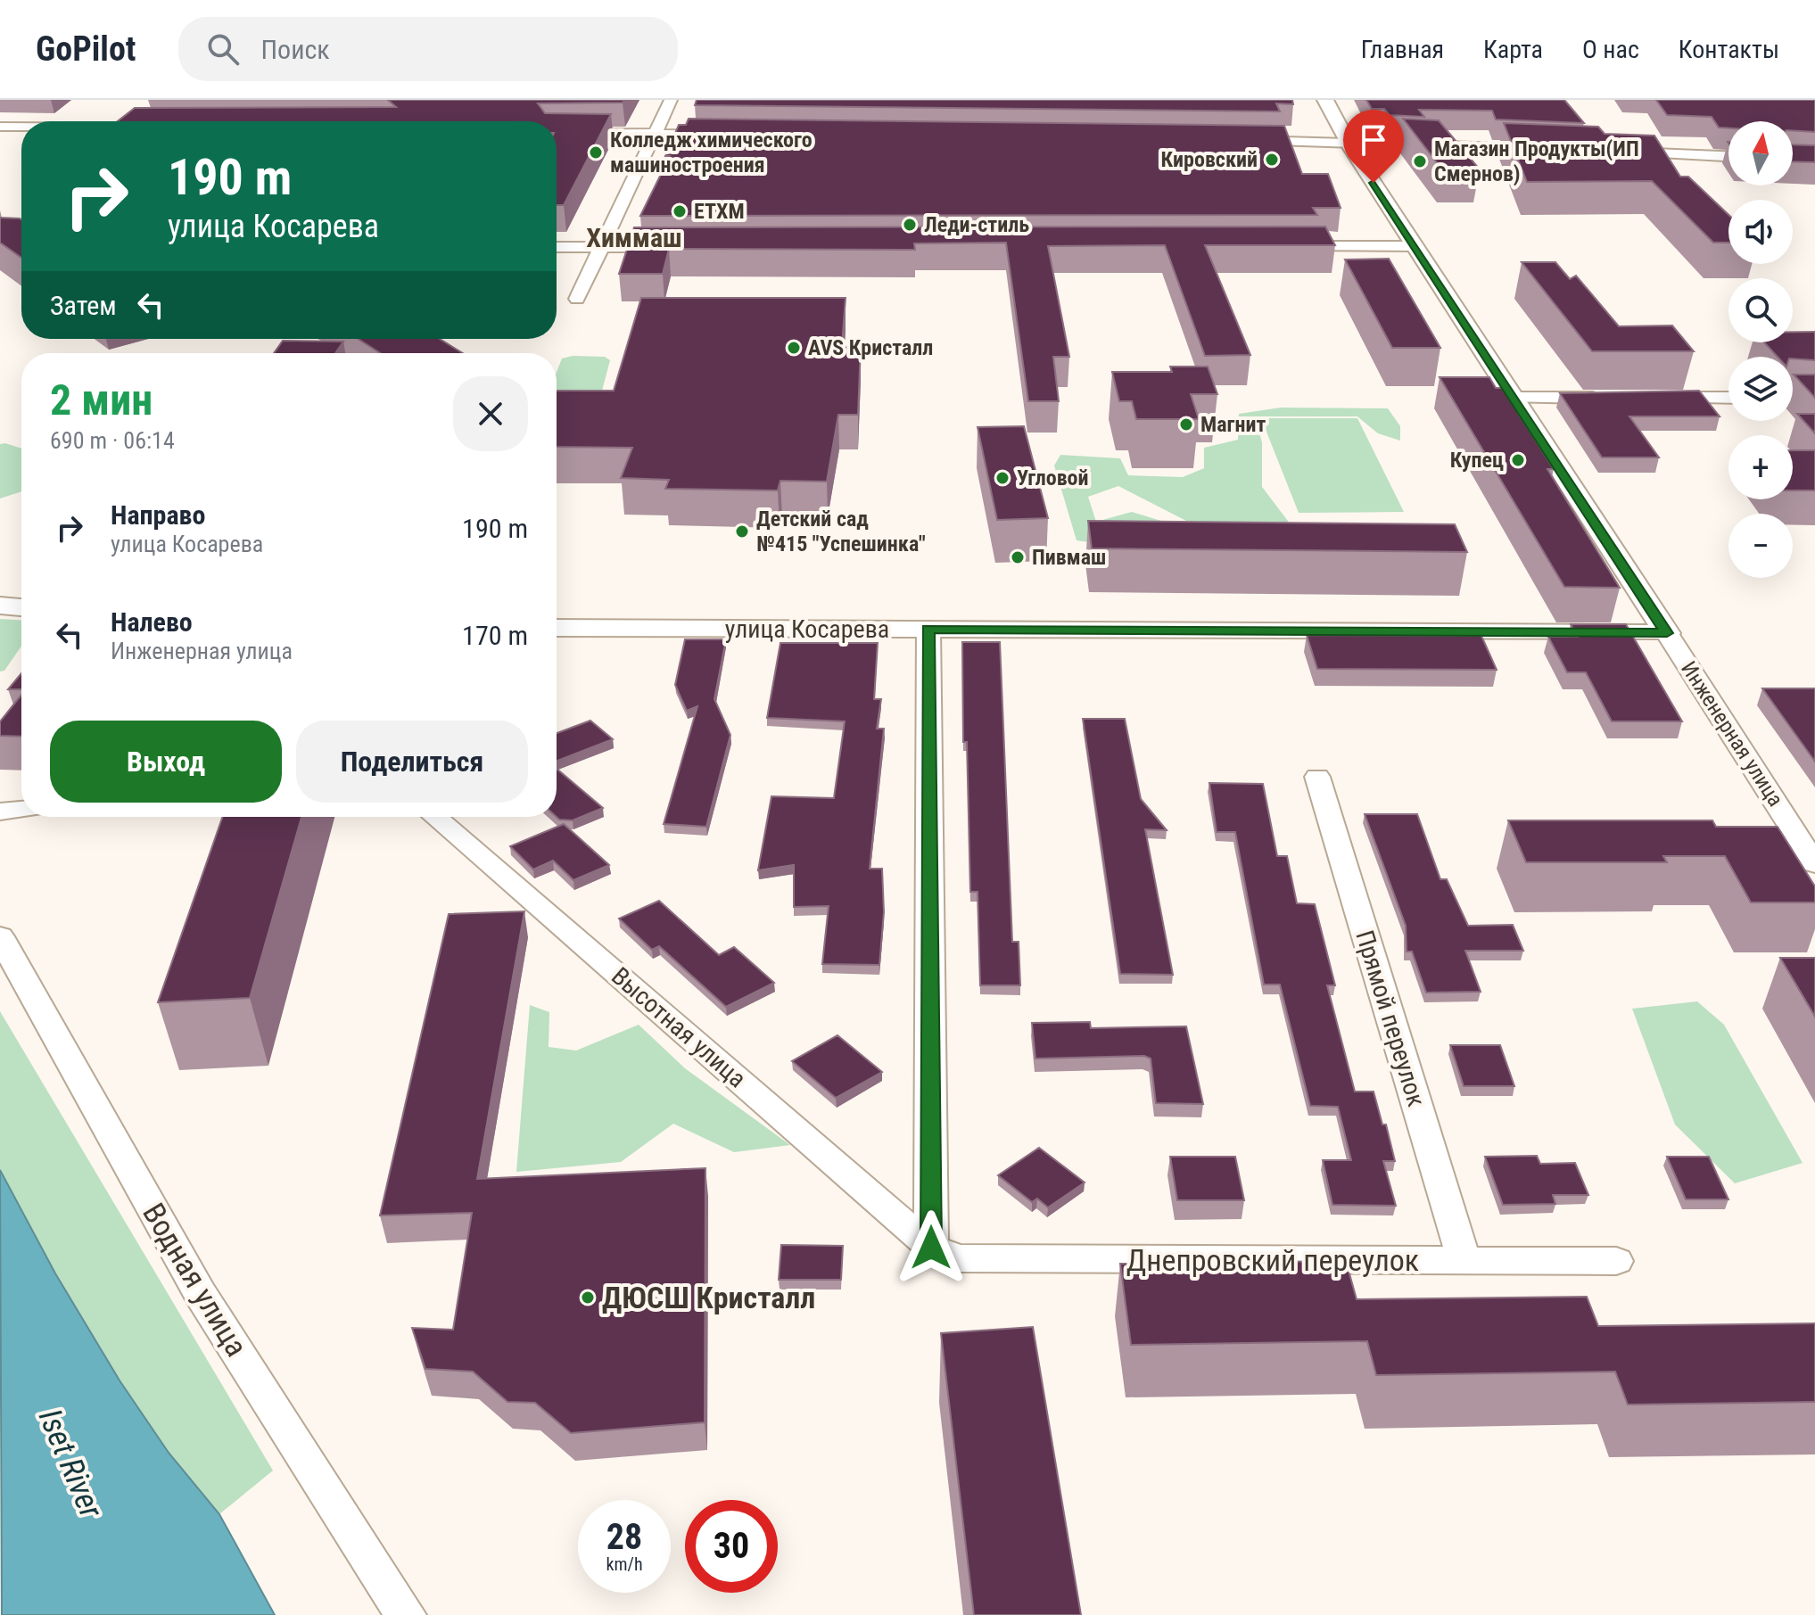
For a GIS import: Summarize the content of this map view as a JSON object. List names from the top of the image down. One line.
{"streets":{"street":["улица Косарева","Инженерная улица","Прямой переулок","Высотная улица","Днепровский переулок","Водная улица"]},"crossings":[["улица Косарева","Инженерная улица"],["Прямой переулок","Днепровский переулок"],["Высотная улица","Днепровский переулок"]],"districts":["Химмаш"],"water":["Iset River"],"places":["Колледж химического машиностроения","Кировский","Магазин Продукты(ИП Смернов)","ЕТХМ","Леди-стиль","AVS Кристалл","Магнит","Купец","Угловой","Детский сад №415 \"Успешинка\"","Пивмаш","ДЮСШ Кристалл"],"north":"top","page":{"header":"GoPilot","search":"Поиск","nav":["Главная","Карта","О нас","Контакты"],"map_buttons":["+","−"],"turn":["190 m","улица Косарева"],"then":"Затем","heading":["2 мин","690 m · 06:14"],"list":[{"name":"Направо","note":"улица Косарева","value":"190 m"},{"name":"Налево","note":"Инженерная улица","value":"170 m"}],"buttons":["Выход","Поделиться"],"speed":"28 km/h","limit":"30"}}
